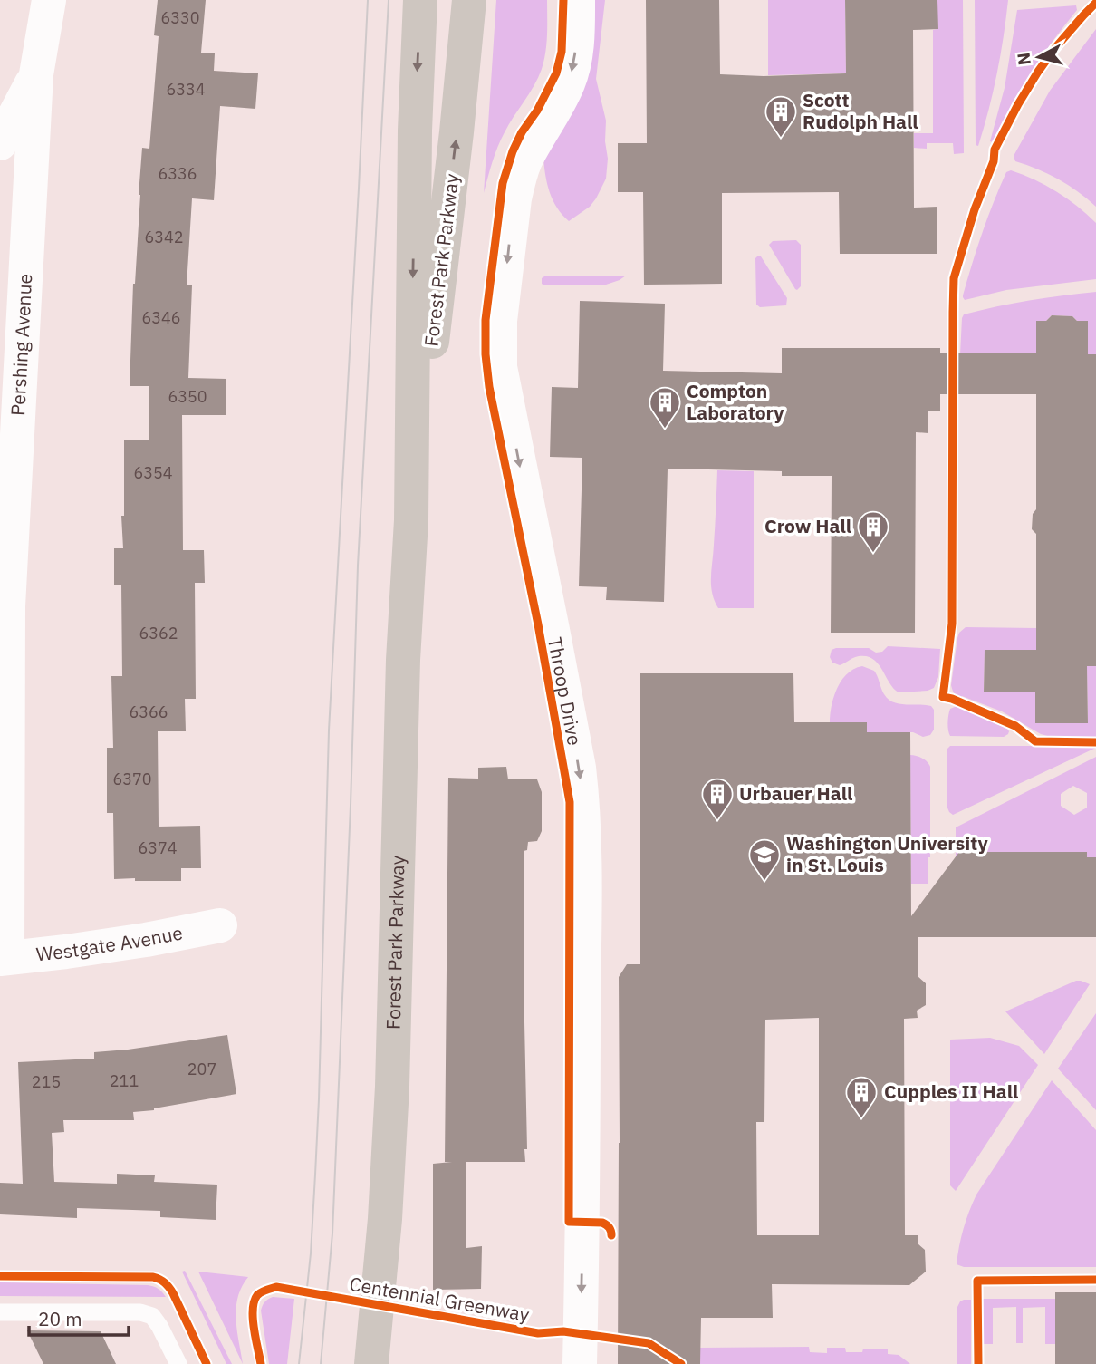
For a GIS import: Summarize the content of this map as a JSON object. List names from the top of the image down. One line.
{"streets":{"main road":["Forest Park Parkway"],"street":["Pershing Avenue","Throop Drive","Westgate Avenue"],"cycle path":["Centennial Greenway"]},"crossings":[["Pershing Avenue","Westgate Avenue"]],"one_way":["Throop Drive"],"places":{"building":["Scott Rudolph Hall","Compton Laboratory","Crow Hall","Urbauer Hall","Cupples II Hall"],"school or university":["Washington University in St. Louis"]},"house_numbers":["6330","6334","6336","6342","6346","6350","6354","6362","6366","6370","6374","207","211","215"],"scale_bar":"20 m","north":"left"}
